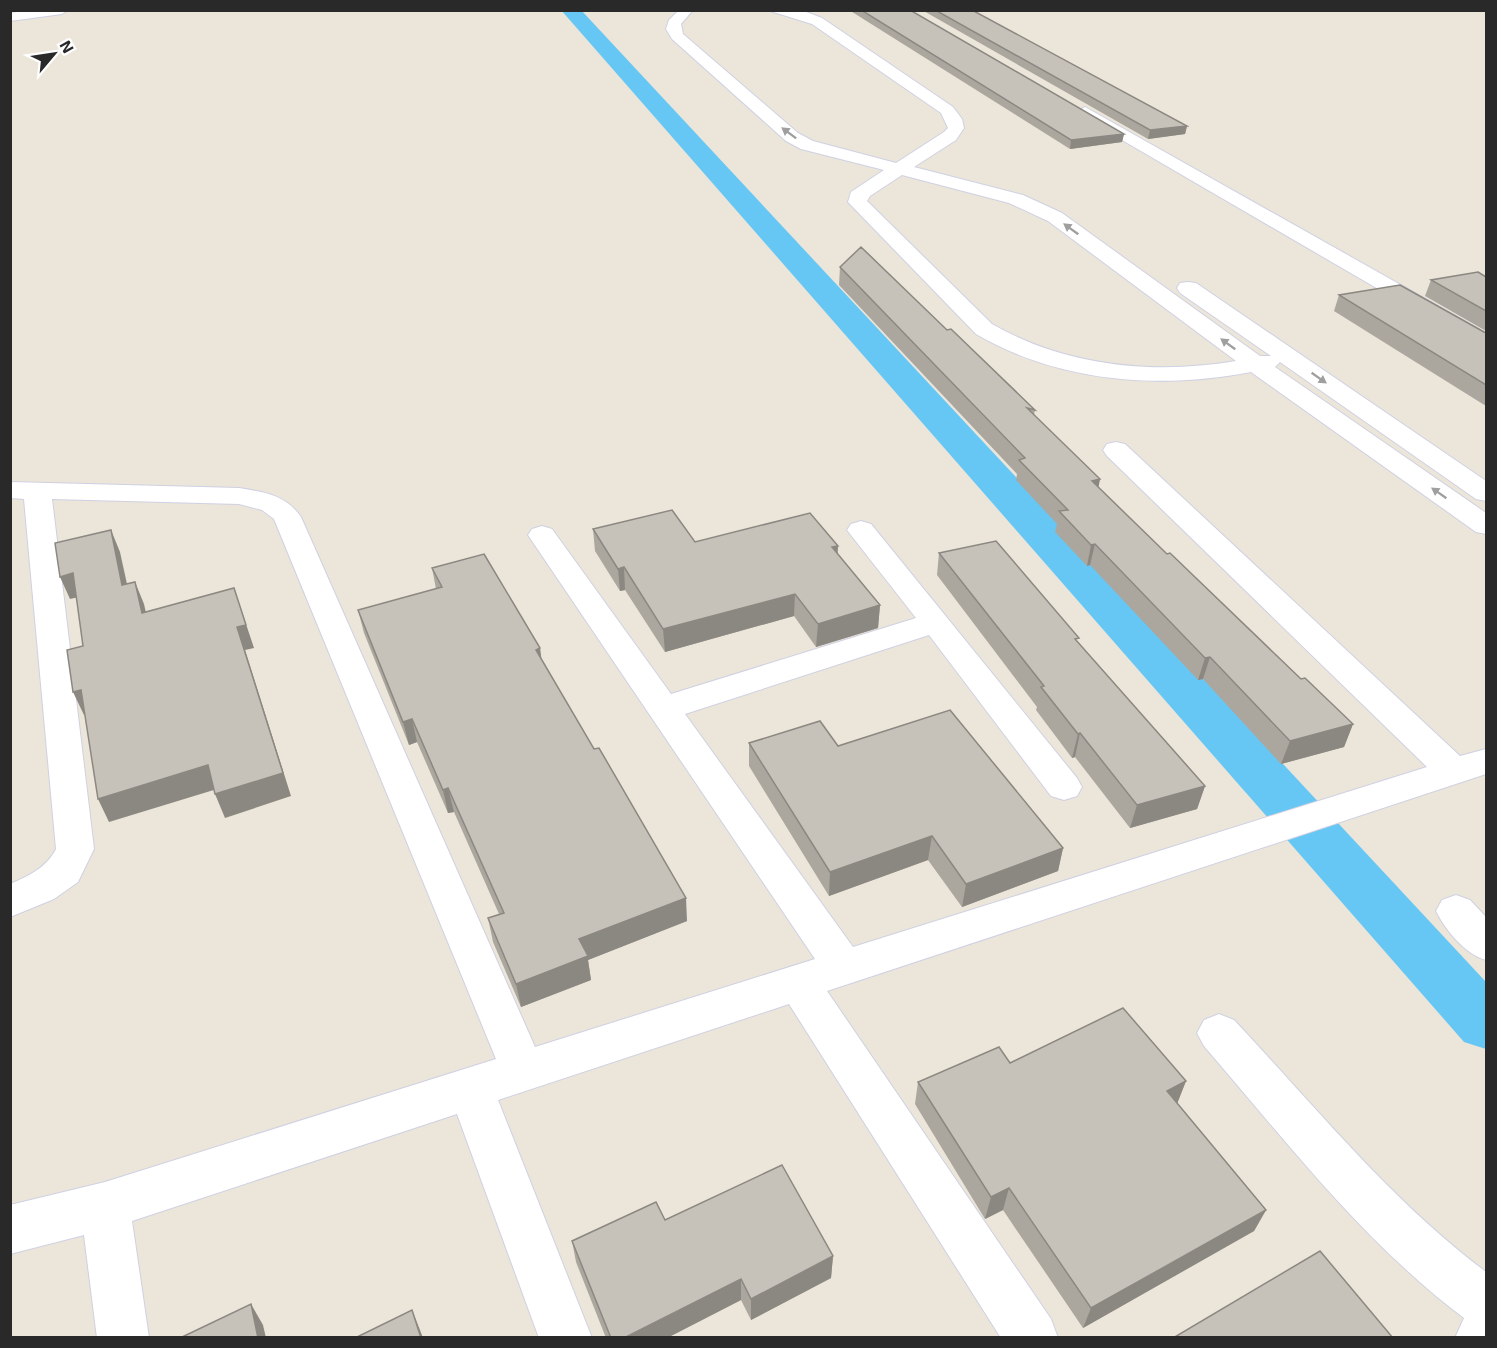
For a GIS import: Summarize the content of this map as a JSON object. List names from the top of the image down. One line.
{"north":"top right"}
